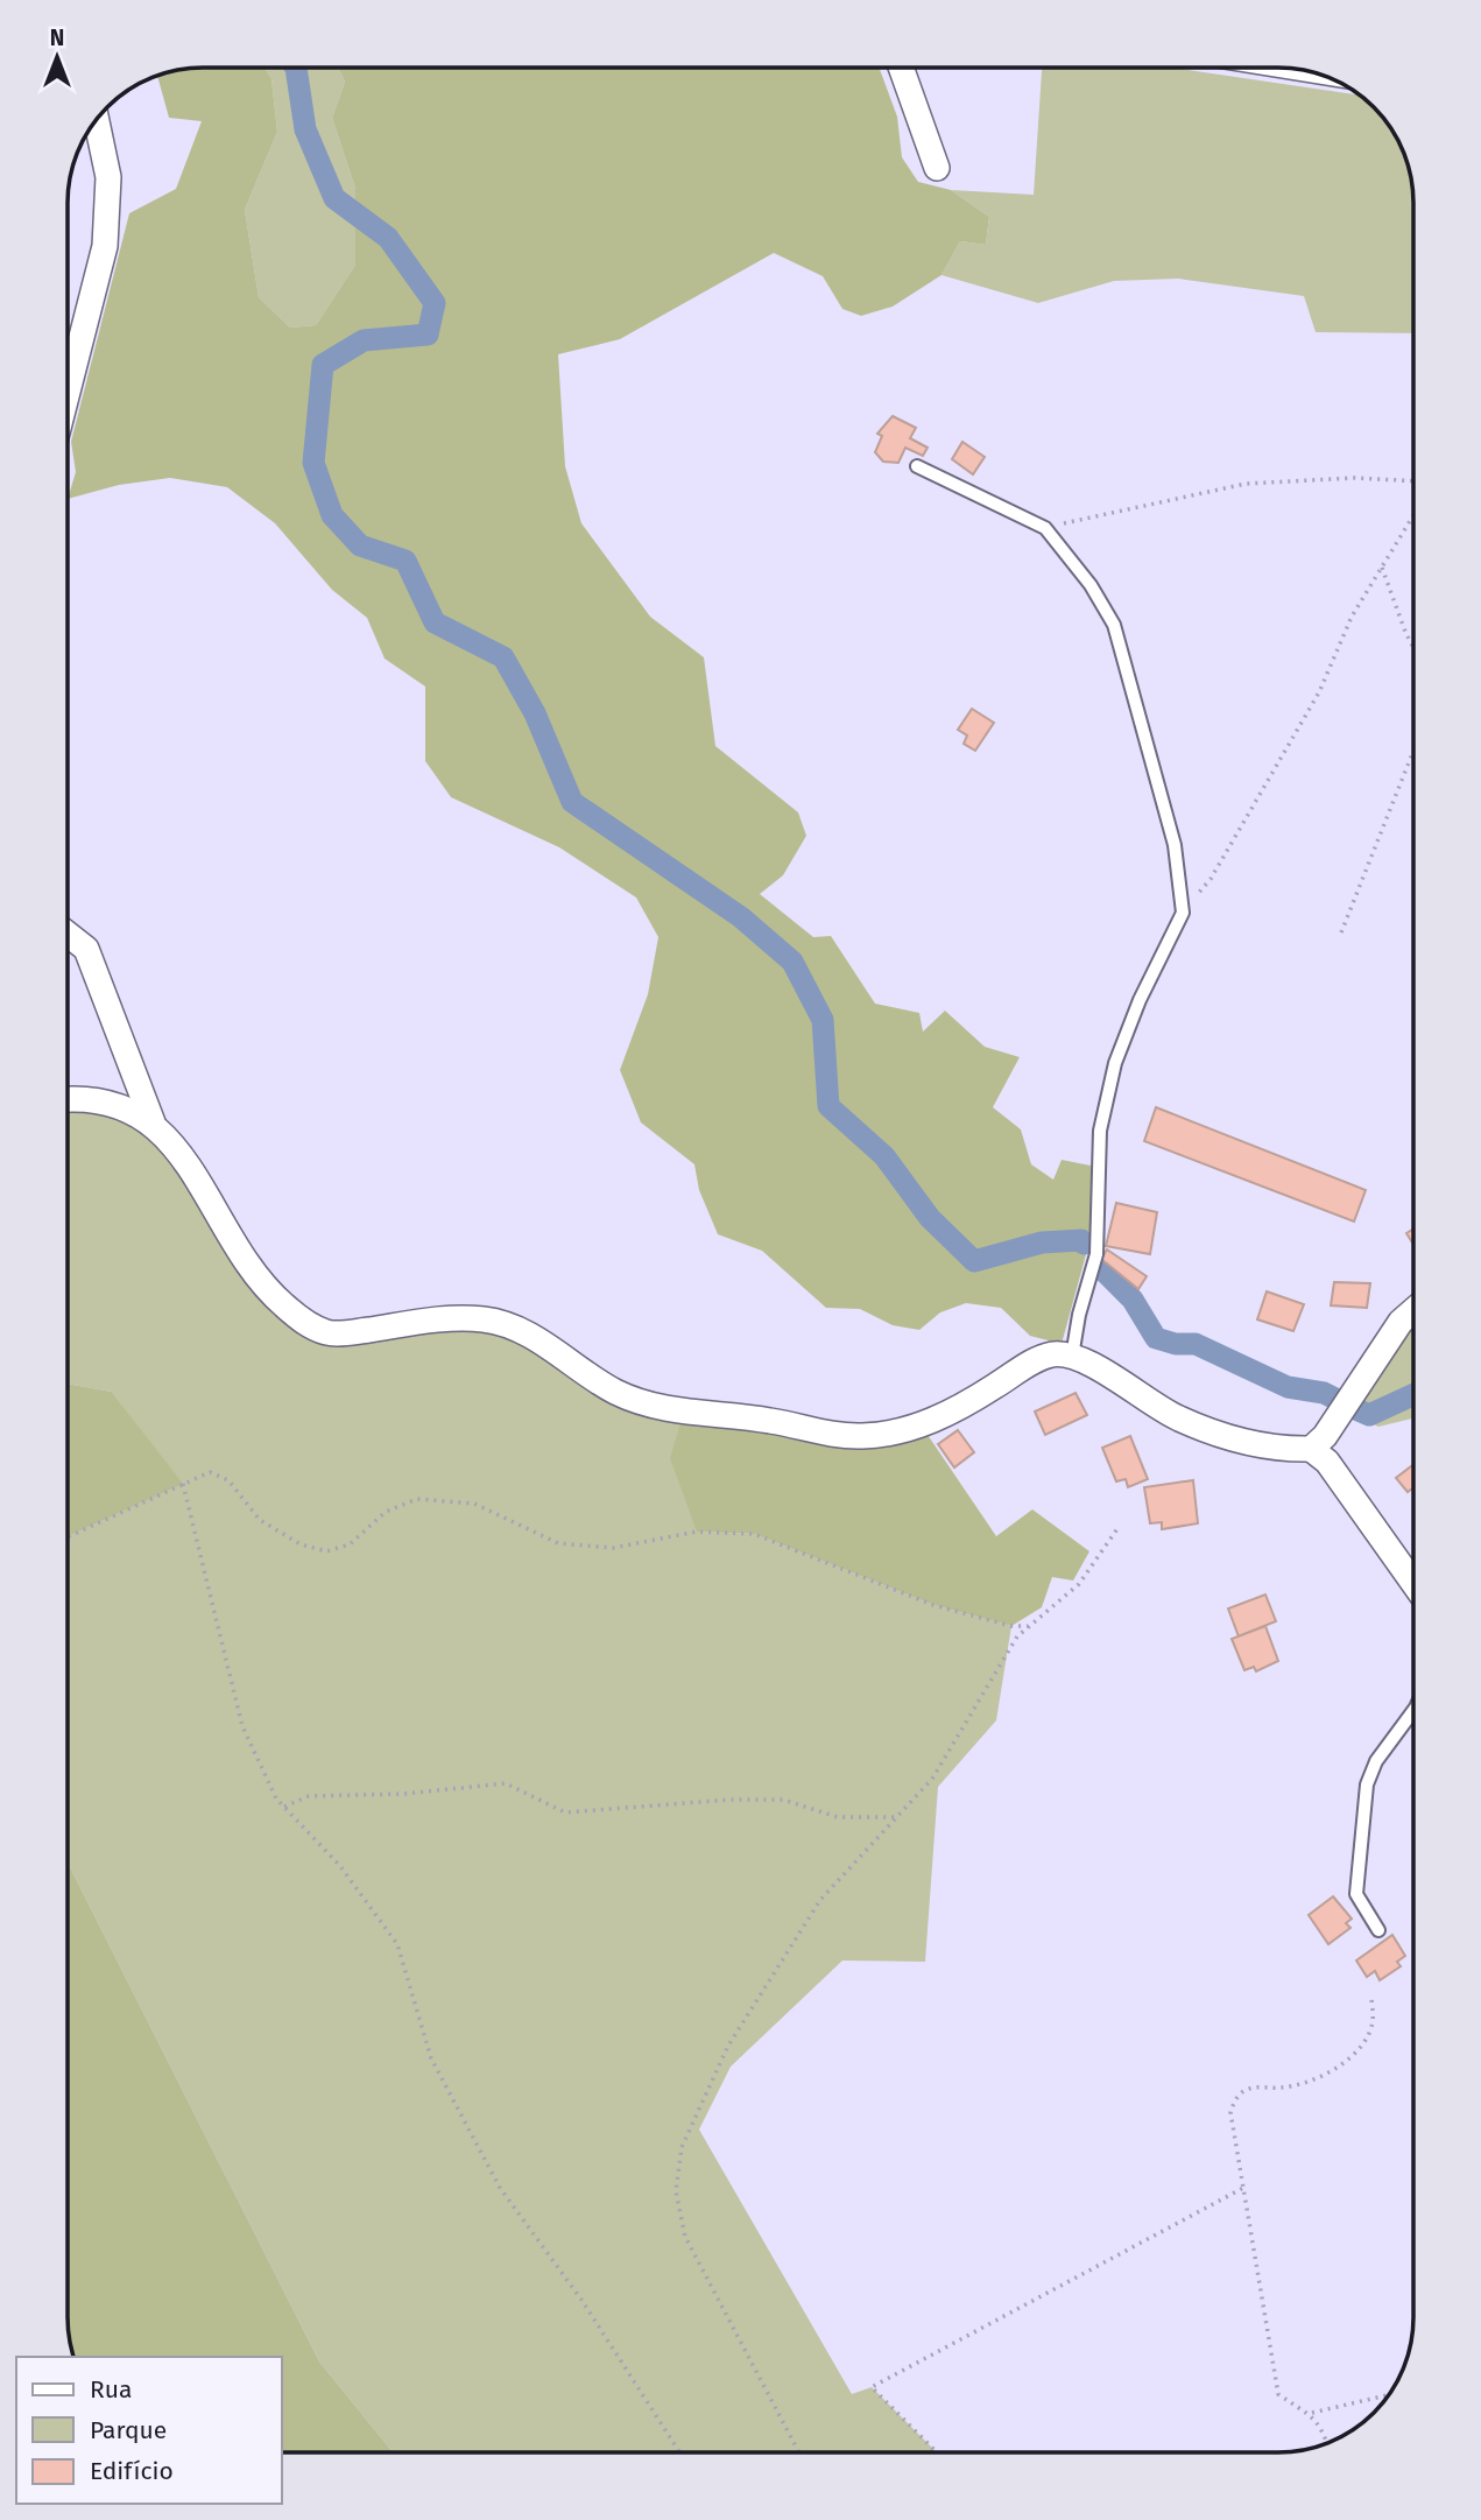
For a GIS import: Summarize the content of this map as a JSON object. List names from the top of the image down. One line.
{"legend":["Rua","Parque","Edifício"],"north":"top"}
